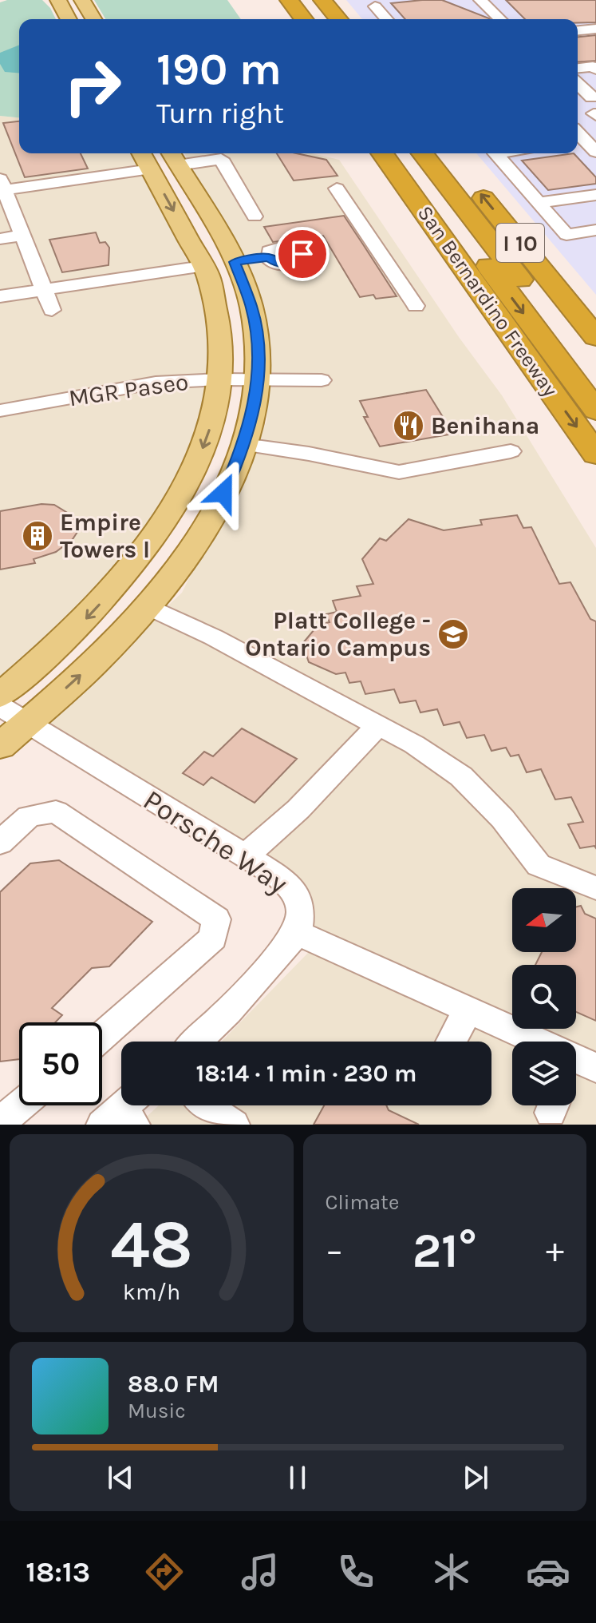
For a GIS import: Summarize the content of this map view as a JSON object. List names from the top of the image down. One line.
{"streets":{"highway":["I 10","San Bernardino Freeway"],"street":["MGR Paseo","Porsche Way"]},"places":{"restaurant":["Benihana"],"building":["Empire Towers I"],"school or university":["Platt College - Ontario Campus"]},"north":"left","page":{"turn":["190 m","Turn right"],"limit":"50","trip":"18:14 · 1 min · 230 m","tile":"Climate","heat":["−","21°","+"],"song":["88.0 FM","Music"],"tabs":"18:13","gauge":["48","km/h"]}}
